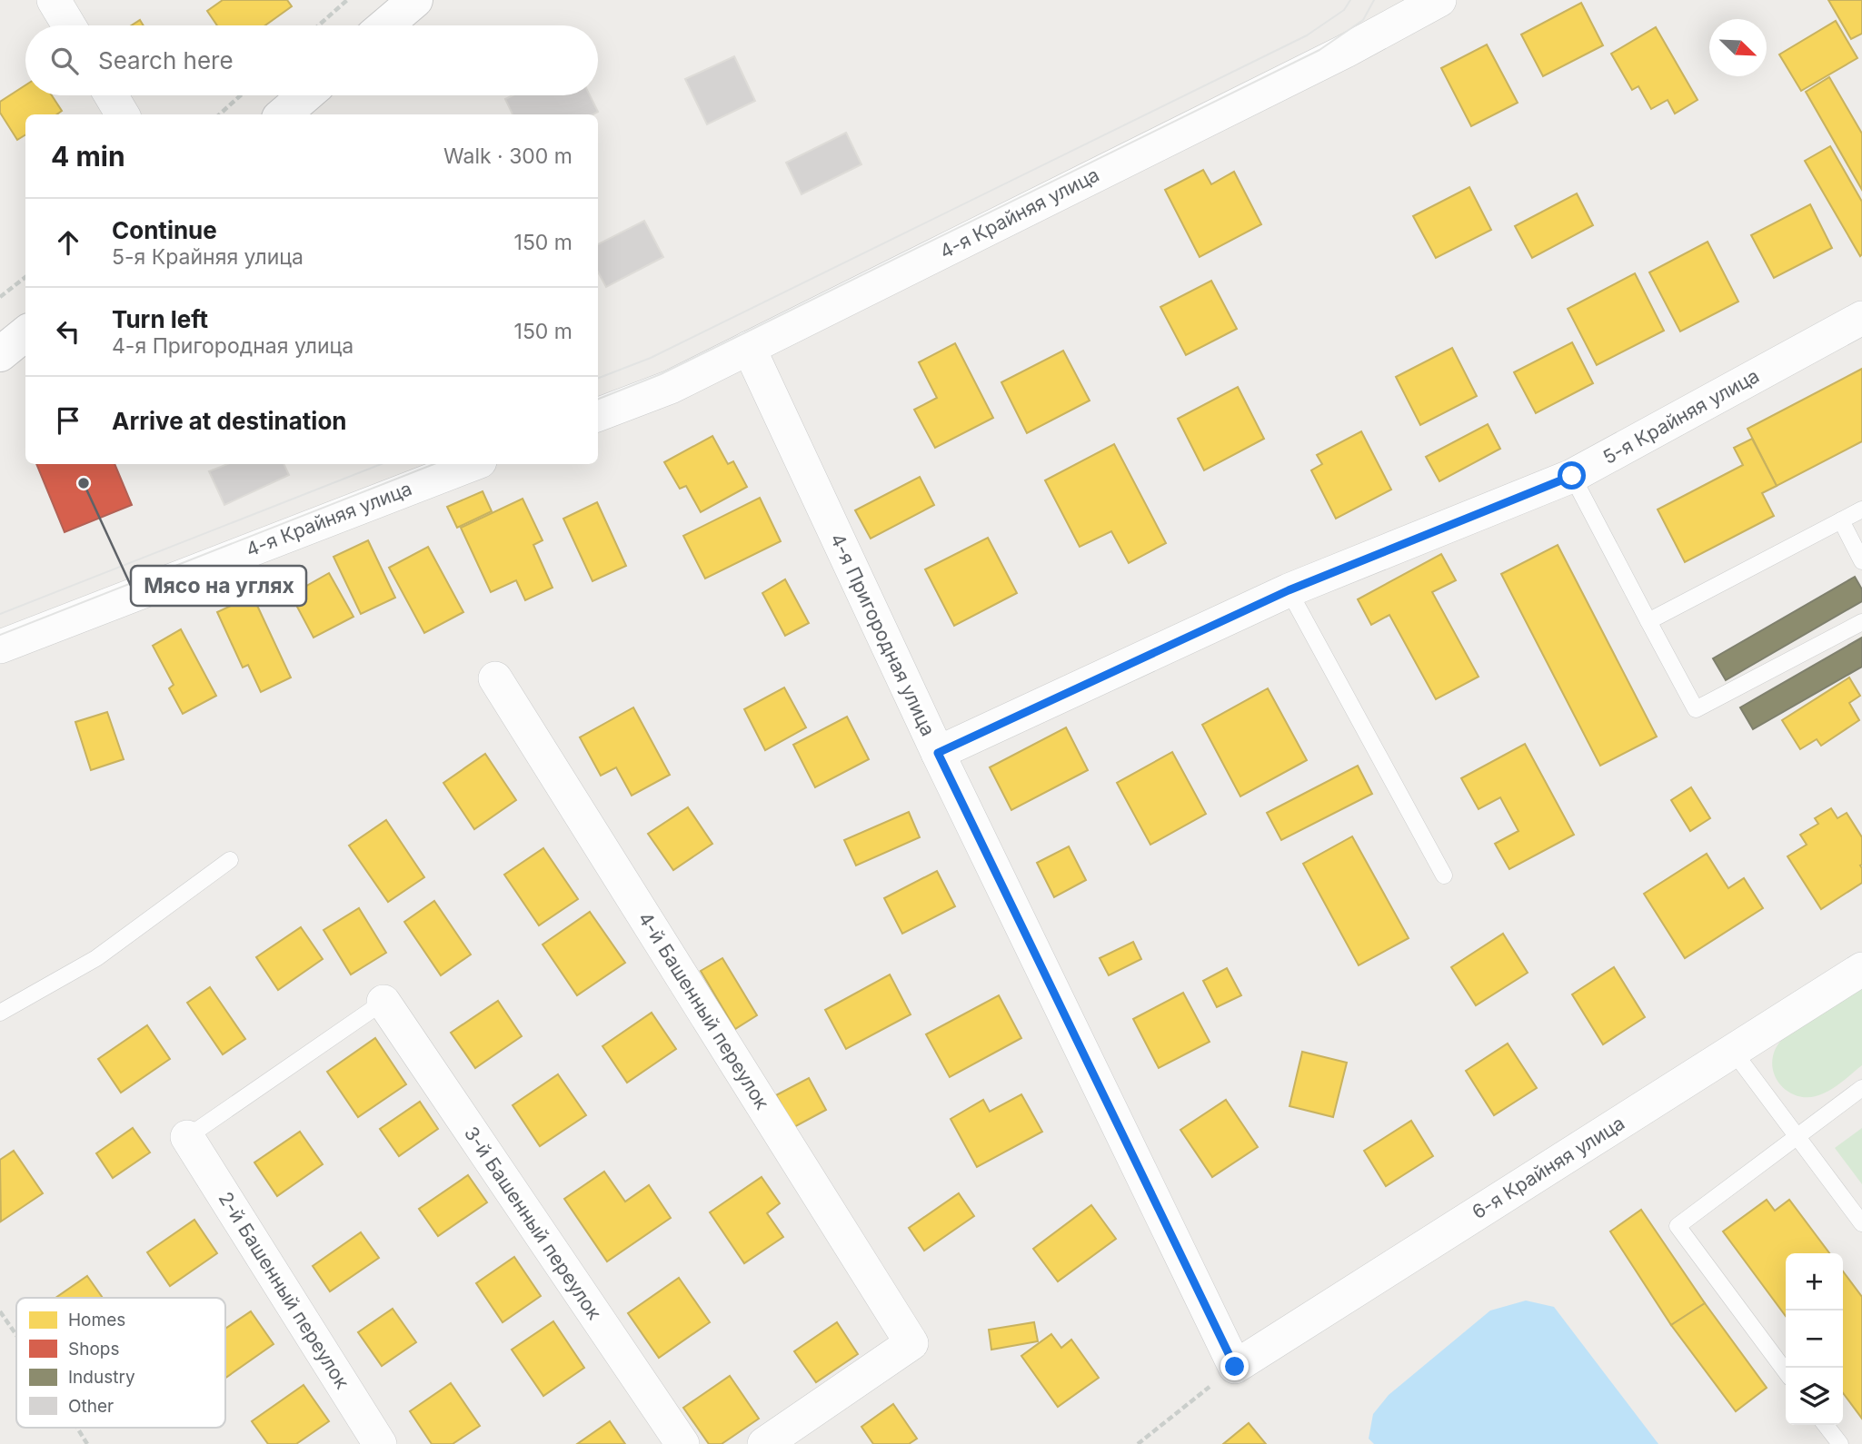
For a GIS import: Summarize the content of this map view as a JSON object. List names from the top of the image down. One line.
{"streets":{"street":["4-я Крайняя улица","5-я Крайняя улица","4-я Пригородная улица","4-й Башенный переулок","6-я Крайняя улица","3-й Башенный переулок","2-й Башенный переулок"]},"crossings":[["4-я Крайняя улица","4-я Пригородная улица"],["5-я Крайняя улица","4-я Пригородная улица"],["4-я Пригородная улица","6-я Крайняя улица"]],"places":["Мясо на углях"],"legend":["Homes","Shops","Industry","Other"],"north":"bottom right","page":{"search":"Search here","heading":["4 min","Walk · 300 m"],"list":[["Continue","5-я Крайняя улица","150 m"],["Turn left","4-я Пригородная улица","150 m"],"Arrive at destination"],"map_buttons":["+","−"]}}
